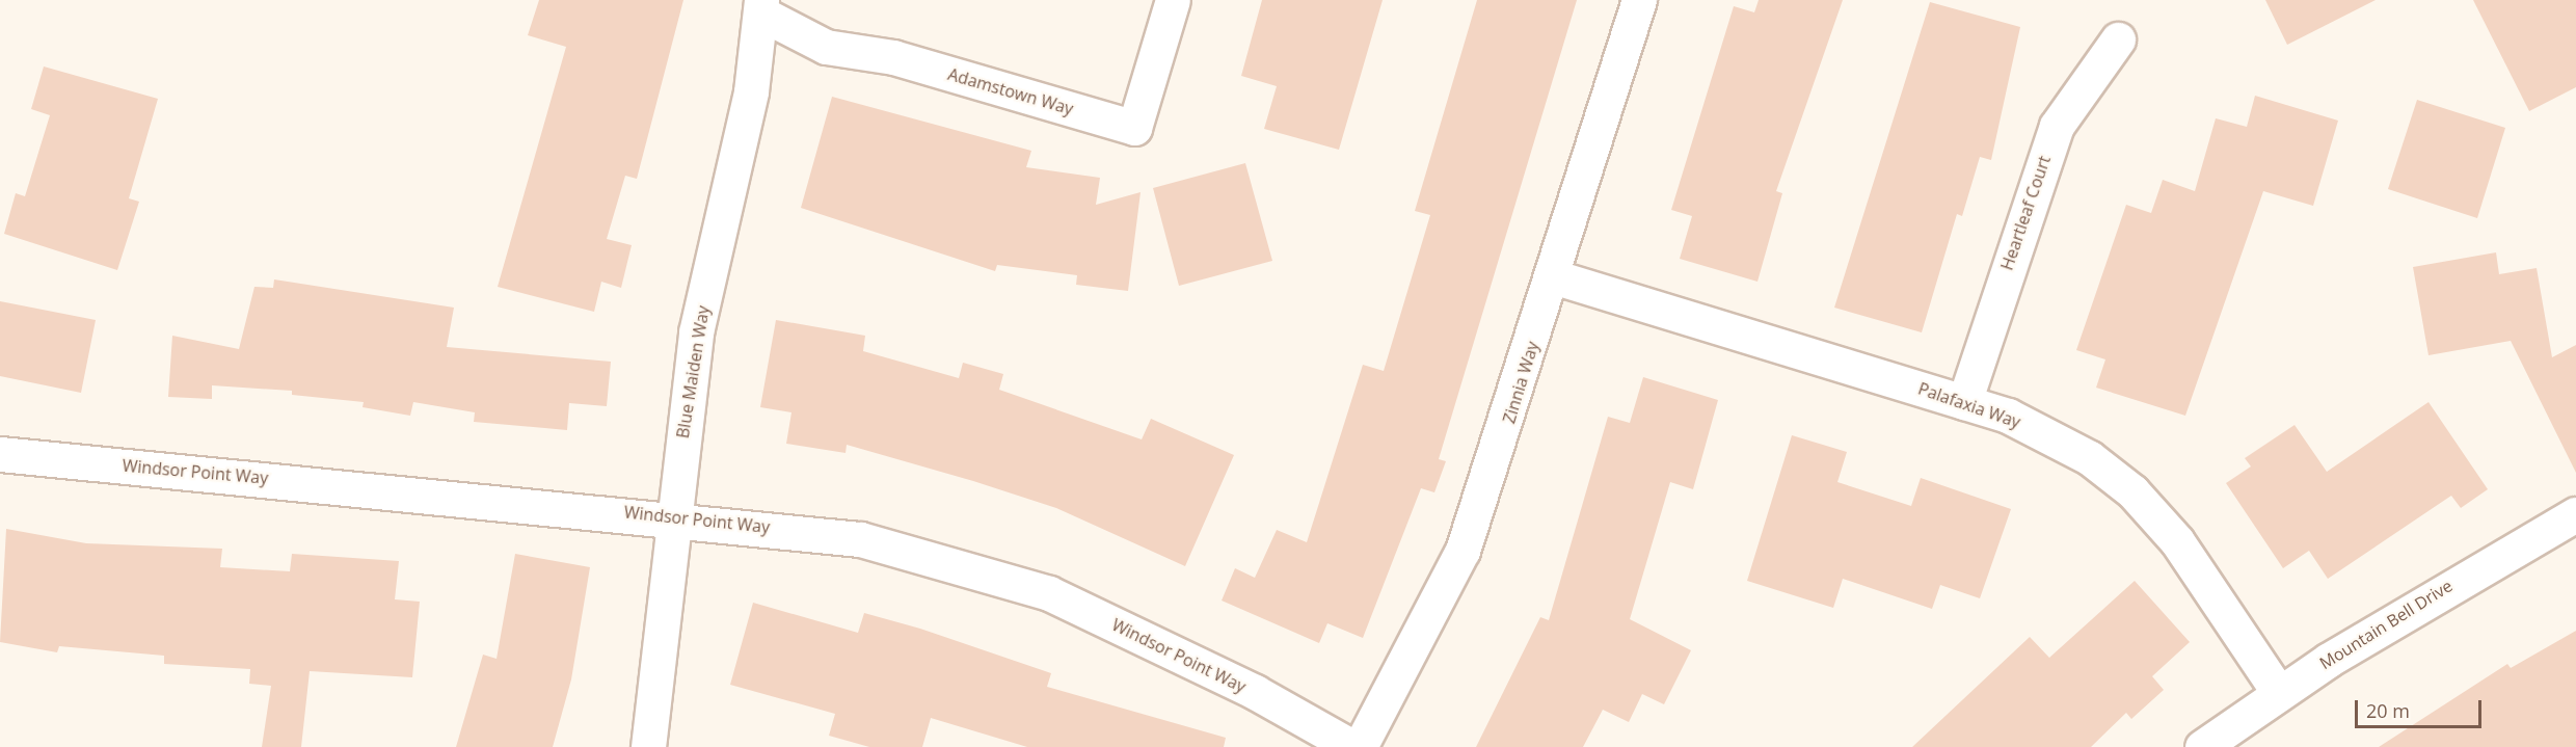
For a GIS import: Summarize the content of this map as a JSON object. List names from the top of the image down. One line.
{"streets":{"street":["Adamstown Way","Heartleaf Court","Blue Maiden Way","Zinnia Way","Palafaxia Way","Windsor Point Way","Mountain Bell Drive"]},"crossings":[["Adamstown Way","Blue Maiden Way"],["Heartleaf Court","Palafaxia Way"],["Blue Maiden Way","Windsor Point Way"],["Zinnia Way","Palafaxia Way"],["Palafaxia Way","Mountain Bell Drive"]],"scale_bar":"20 m"}
